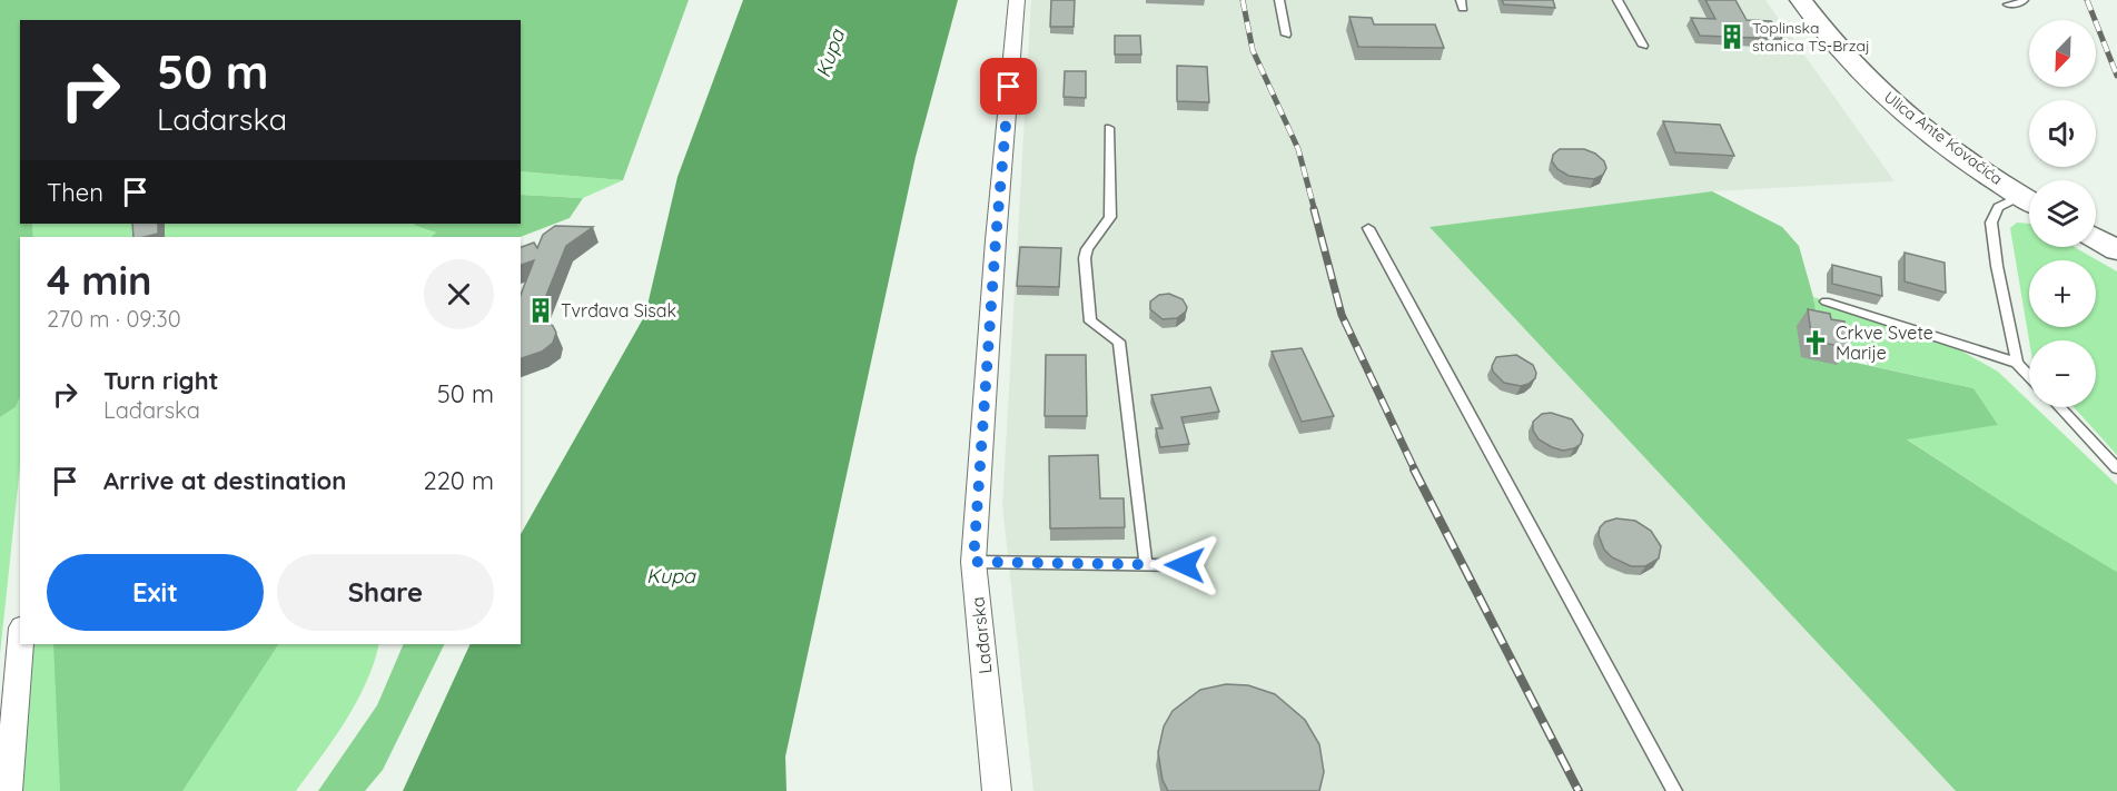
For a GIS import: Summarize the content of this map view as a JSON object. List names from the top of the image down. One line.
{"streets":{"main road":["Ulica Ante Kovačića"],"street":["Lađarska"]},"water":["Kupa"],"places":{"building":["Toplinska stanica TS-Brzaj","Tvrđava Sisak"],"church":["Crkve Svete Marije"]},"north":"bottom left","page":{"map_buttons":["+","−"],"turn":["50 m","Lađarska"],"then":"Then","heading":["4 min","270 m · 09:30"],"list":[{"name":"Turn right","note":"Lađarska","value":"50 m"},{"name":"Arrive at destination","value":"220 m"}],"buttons":["Exit","Share"]}}
